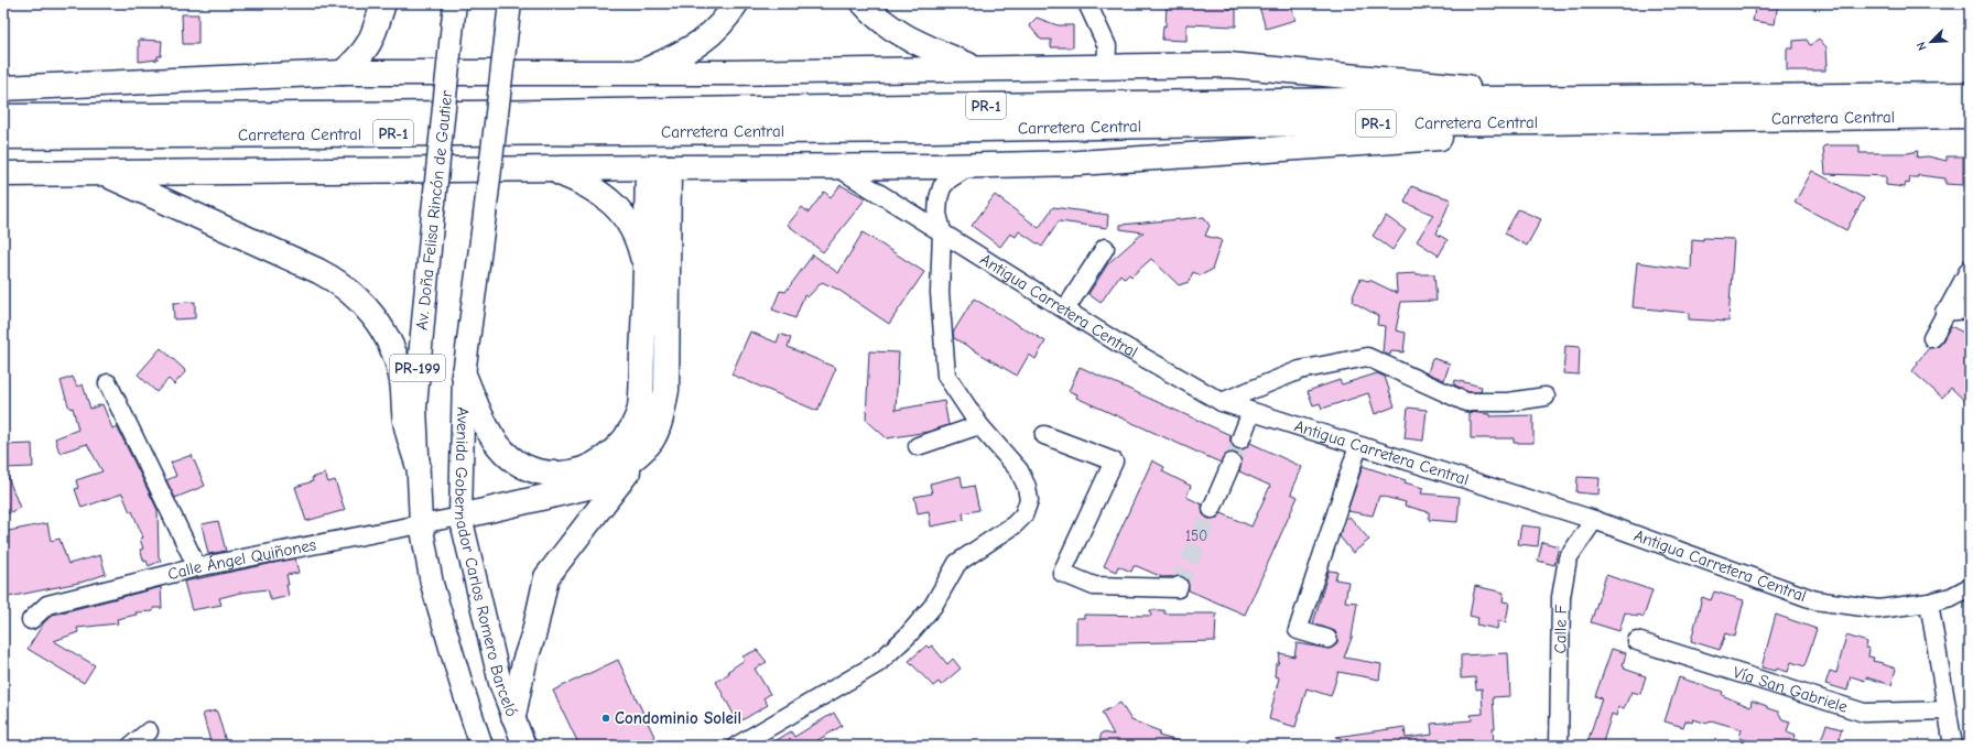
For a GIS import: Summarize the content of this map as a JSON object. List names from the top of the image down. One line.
{"streets":{"highway":["PR-1","Carretera Central"],"main road":["Av. Doña Felisa Rincón de Gautier","PR-199","Avenida Gobernador Carlos Romero Barceló"],"street":["Antigua Carretera Central","Calle Ángel Quiñones","Calle F","Vía San Gabriele"]},"crossings":[["Av. Doña Felisa Rincón de Gautier","PR-199"],["Av. Doña Felisa Rincón de Gautier","Calle Ángel Quiñones"],["Antigua Carretera Central","Calle F"],["PR-199","Calle Ángel Quiñones"],["PR-199","Avenida Gobernador Carlos Romero Barceló"],["Calle Ángel Quiñones","Avenida Gobernador Carlos Romero Barceló"]],"places":["Condominio Soleil"],"house_numbers":["150"],"north":"bottom left"}
